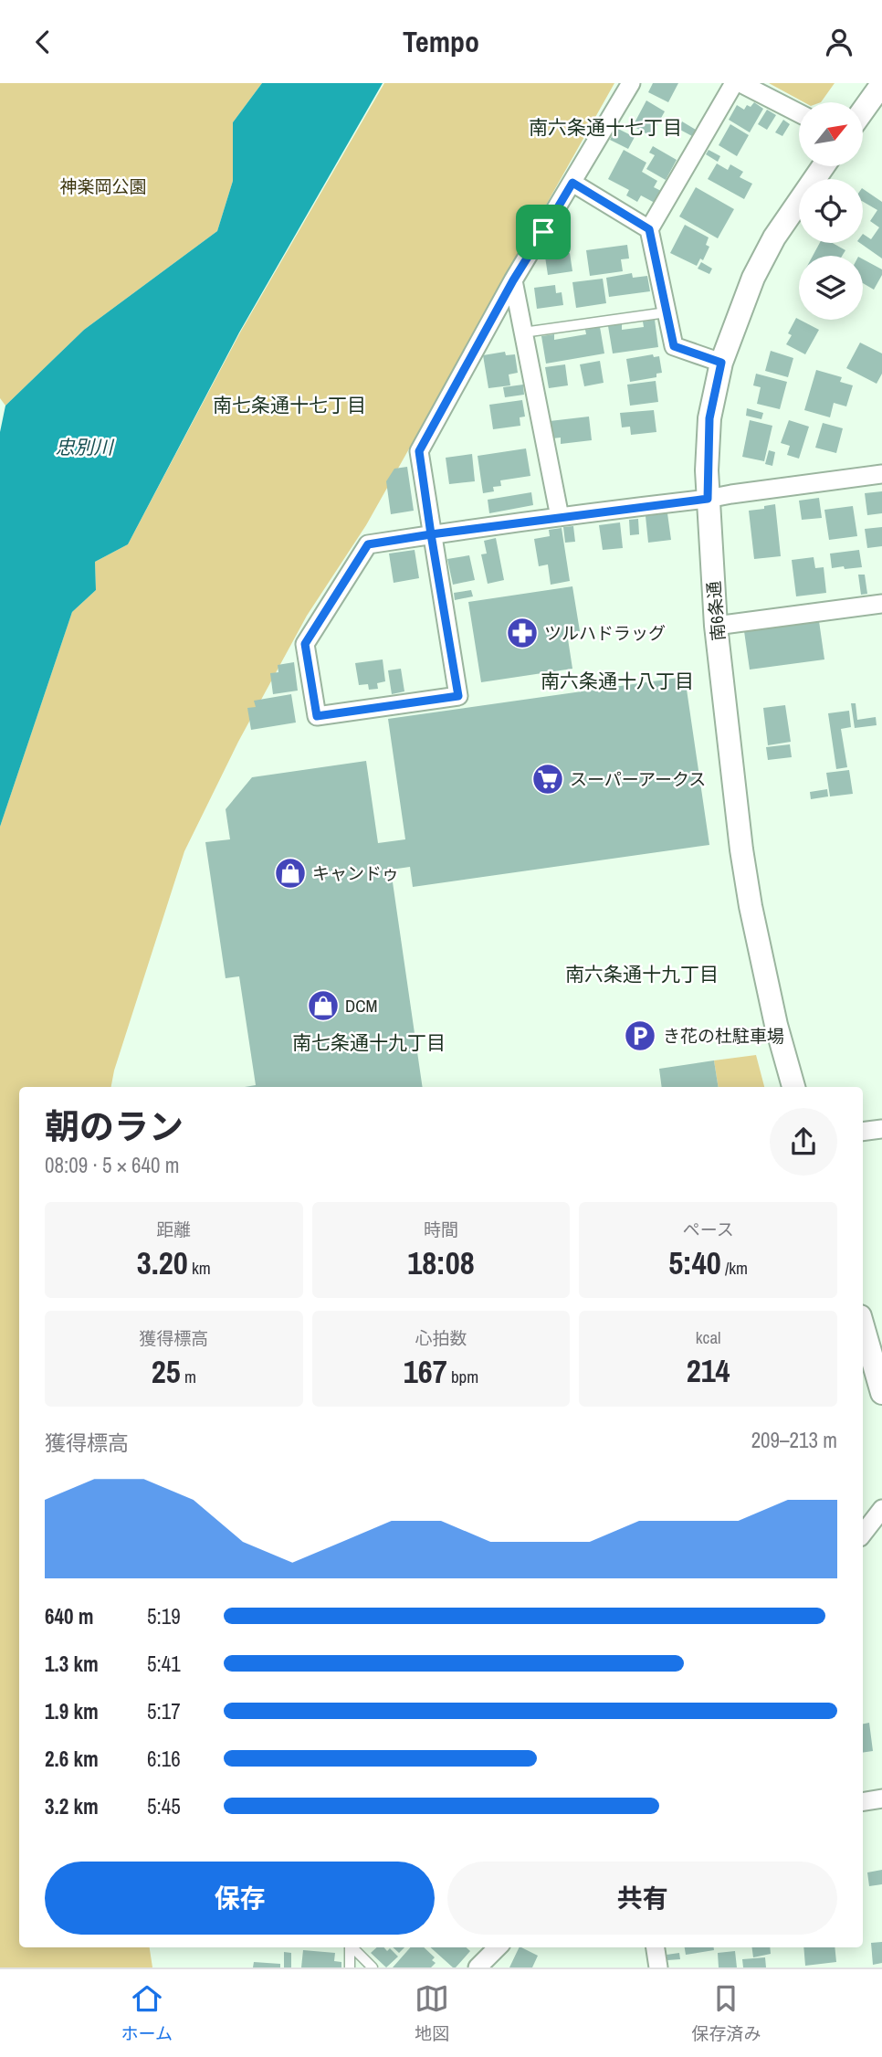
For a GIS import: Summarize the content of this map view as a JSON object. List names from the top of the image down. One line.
{"streets":{"street":["南6条通"]},"districts":["南六条通十七丁目","南七条通十七丁目","南六条通十八丁目","南六条通十九丁目","南七条通十九丁目"],"water":["忠別川"],"parks":["神楽岡公園"],"places":{"pharmacy":["ツルハドラッグ"],"supermarket":["スーパーアークス"],"shop":["キャンドゥ","DCM"],"parking":["き花の杜駐車場"]},"north":"top right","page":{"header":"Tempo","heading":["朝のラン","08:09 · 5 × 640 m"],"stats":[["距離","3.20 km"],["時間","18:08"],["ペース","5:40 /km"],["獲得標高","25 m"],["心拍数","167 bpm"],["kcal","214"]],"chart":["獲得標高","209–213 m"],"list":[{"name":"640 m","note":"5:19"},{"name":"1.3 km","note":"5:41"},{"name":"1.9 km","note":"5:17"},{"name":"2.6 km","note":"6:16"},{"name":"3.2 km","note":"5:45"}],"buttons":["保存","共有"],"tabs":["ホーム","地図","保存済み"]}}
